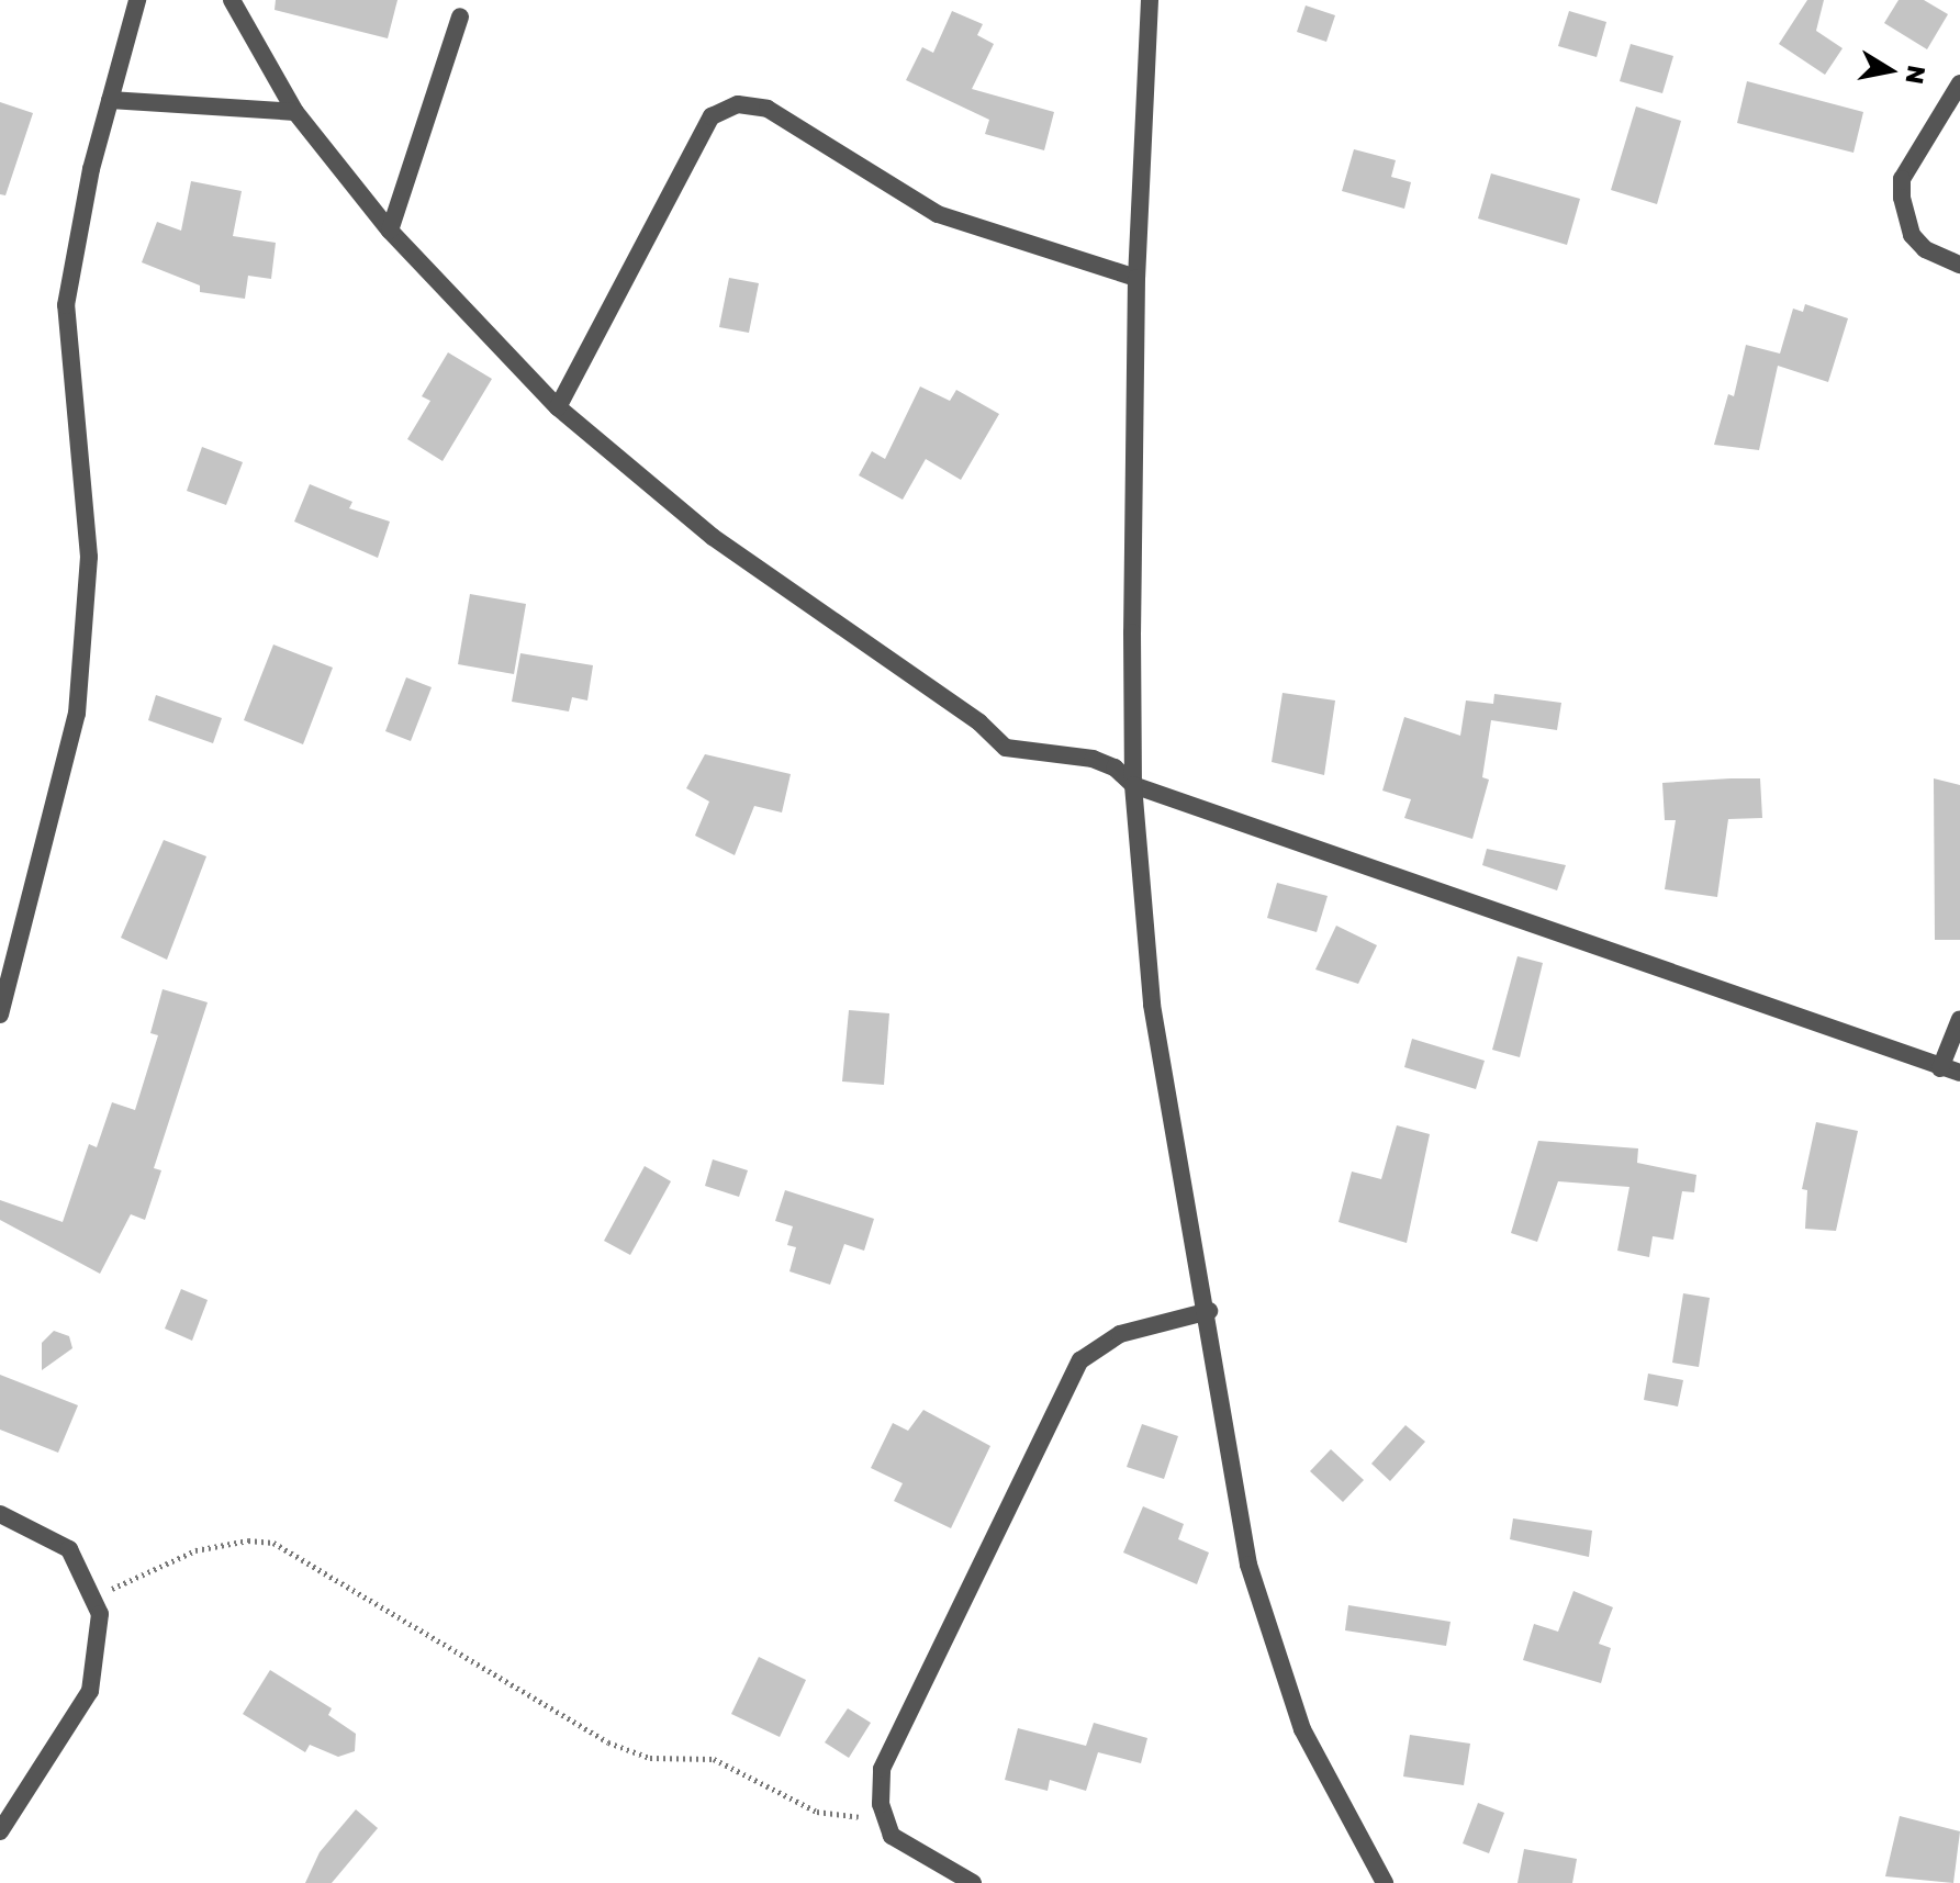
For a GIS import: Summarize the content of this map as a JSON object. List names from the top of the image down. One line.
{"north":"right"}
